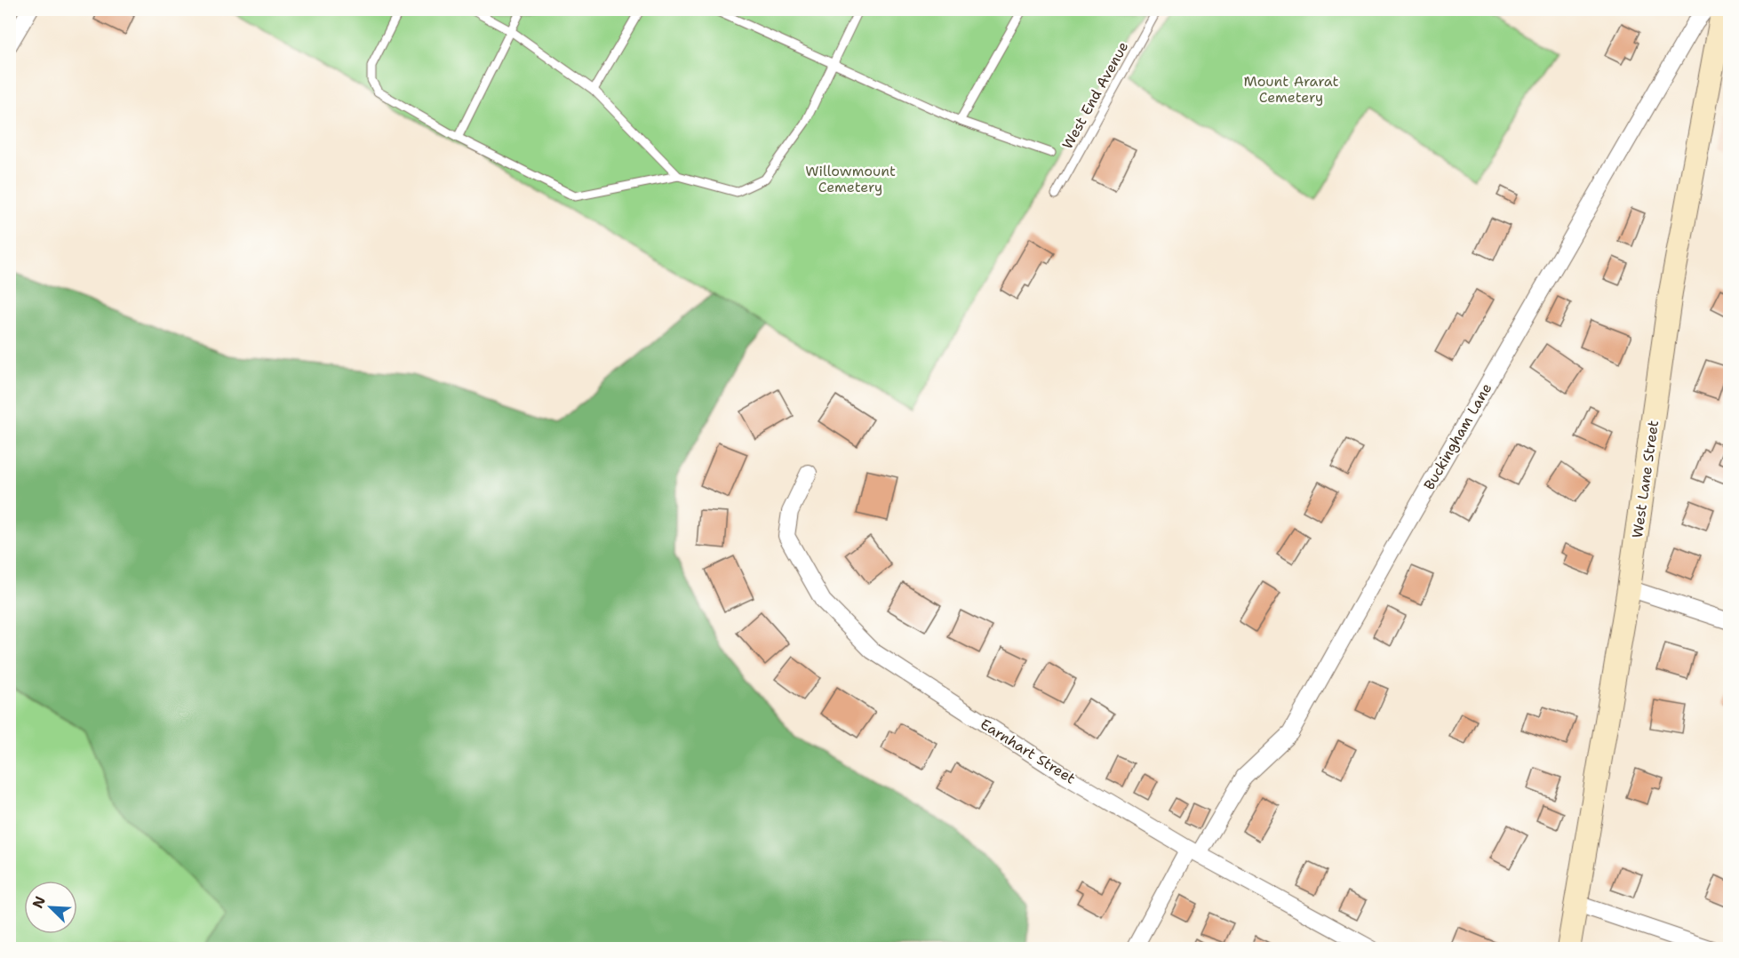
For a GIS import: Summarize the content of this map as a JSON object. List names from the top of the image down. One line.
{"streets":{"street":["Buckingham Lane","West Lane Street","Earnhart Street"],"lane":["West End Avenue"]},"crossings":[["Buckingham Lane","Earnhart Street"]],"parks":["Mount Ararat Cemetery","Willowmount Cemetery"],"north":"top left"}
